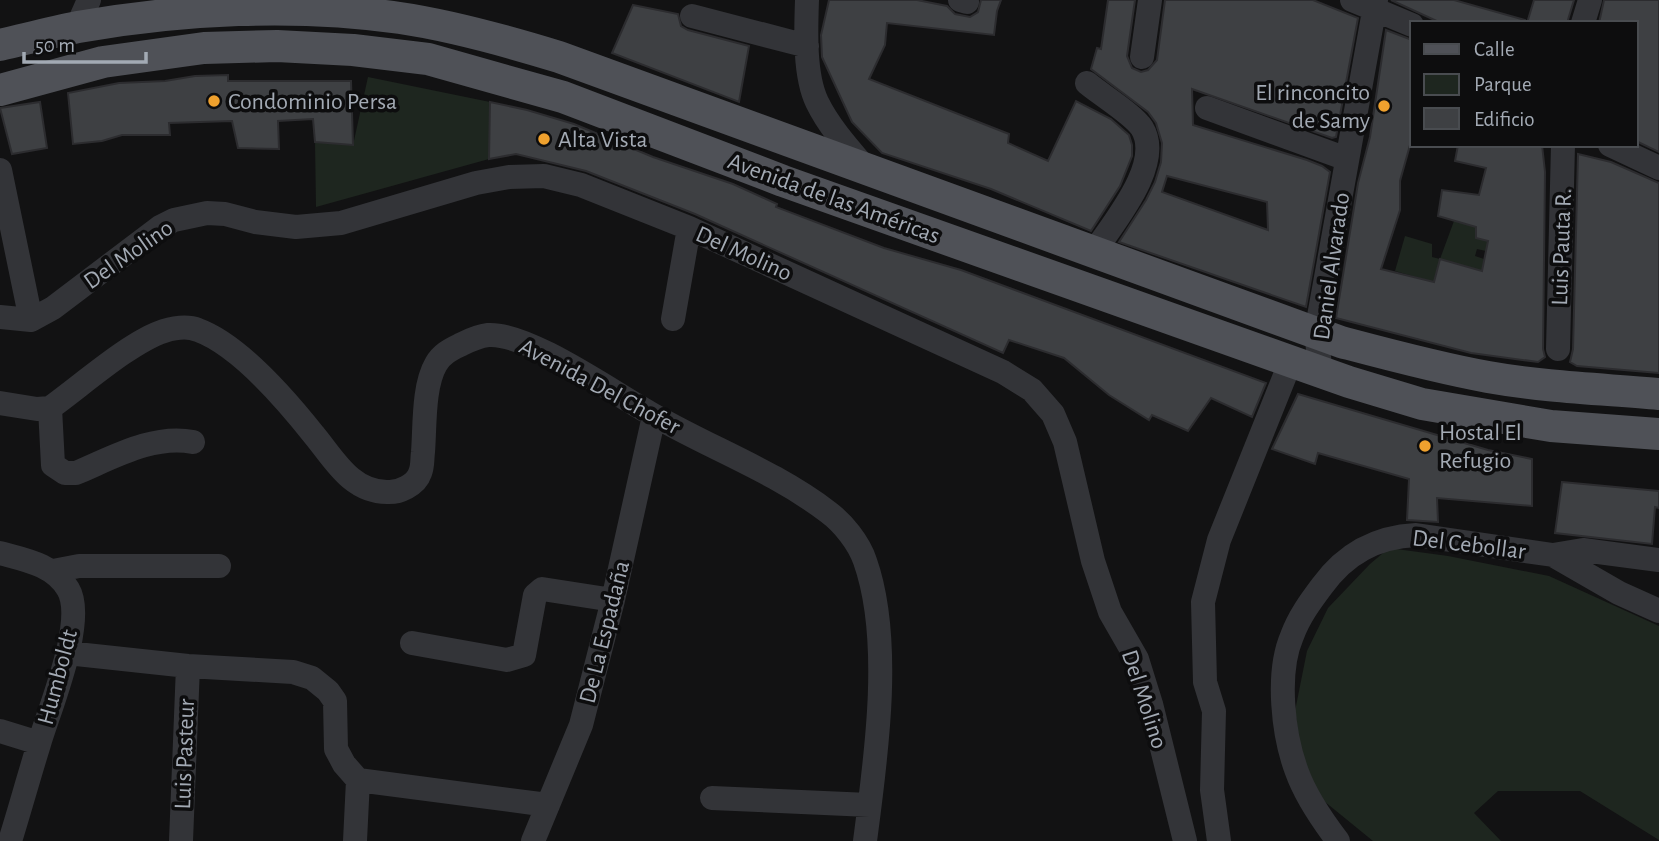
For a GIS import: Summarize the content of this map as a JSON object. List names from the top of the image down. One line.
{"streets":{"main road":["Avenida de las Américas"],"street":["Luis Pauta R.","Del Molino","Daniel Alvarado","Avenida Del Chofer","Del Cebollar","De La Espadaña","Humboldt","Luis Pasteur"]},"crossings":[["Avenida de las Américas","Daniel Alvarado"],["Avenida Del Chofer","De La Espadaña"]],"places":["Condominio Persa","El rinconcito de Samy","Alta Vista","Hostal El Refugio"],"legend":["Calle","Parque","Edificio"],"scale_bar":"50 m"}
